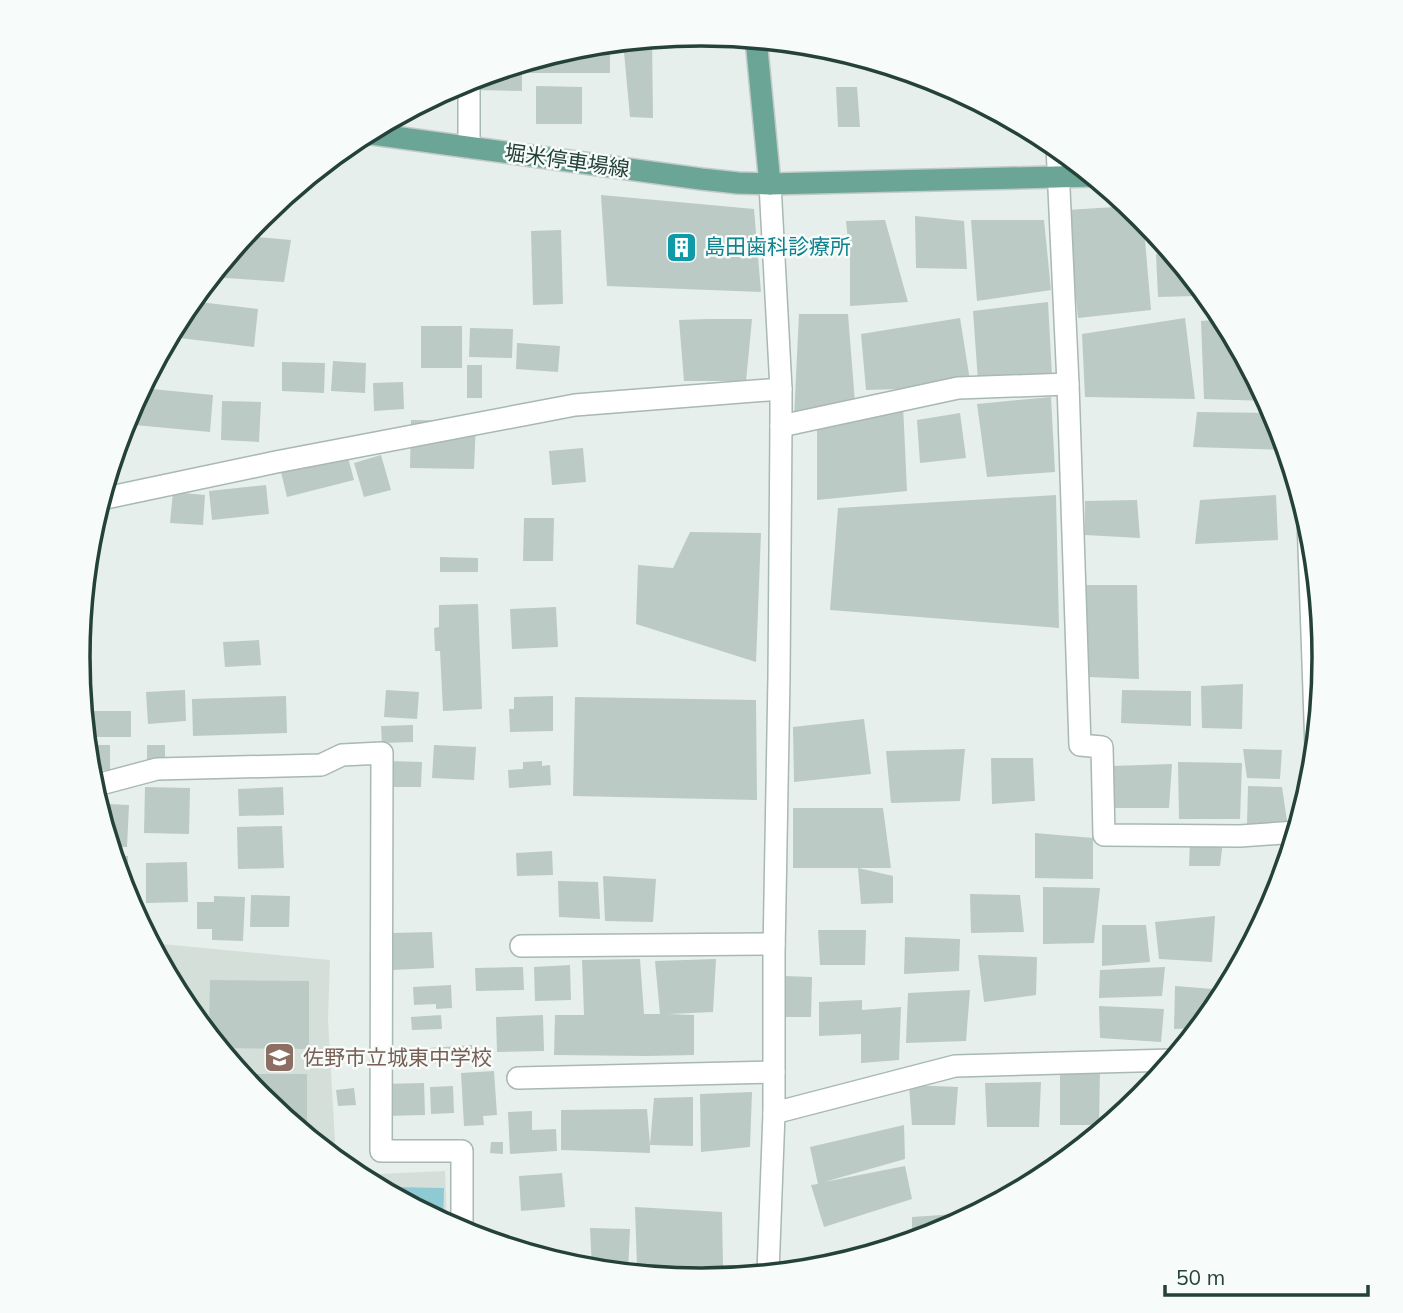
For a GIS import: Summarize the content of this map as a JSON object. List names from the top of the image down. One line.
{"streets":{"main road":["堀米停車場線"]},"places":{"building":["島田歯科診療所"],"school or university":["佐野市立城東中学校"]},"scale_bar":"50 m"}
